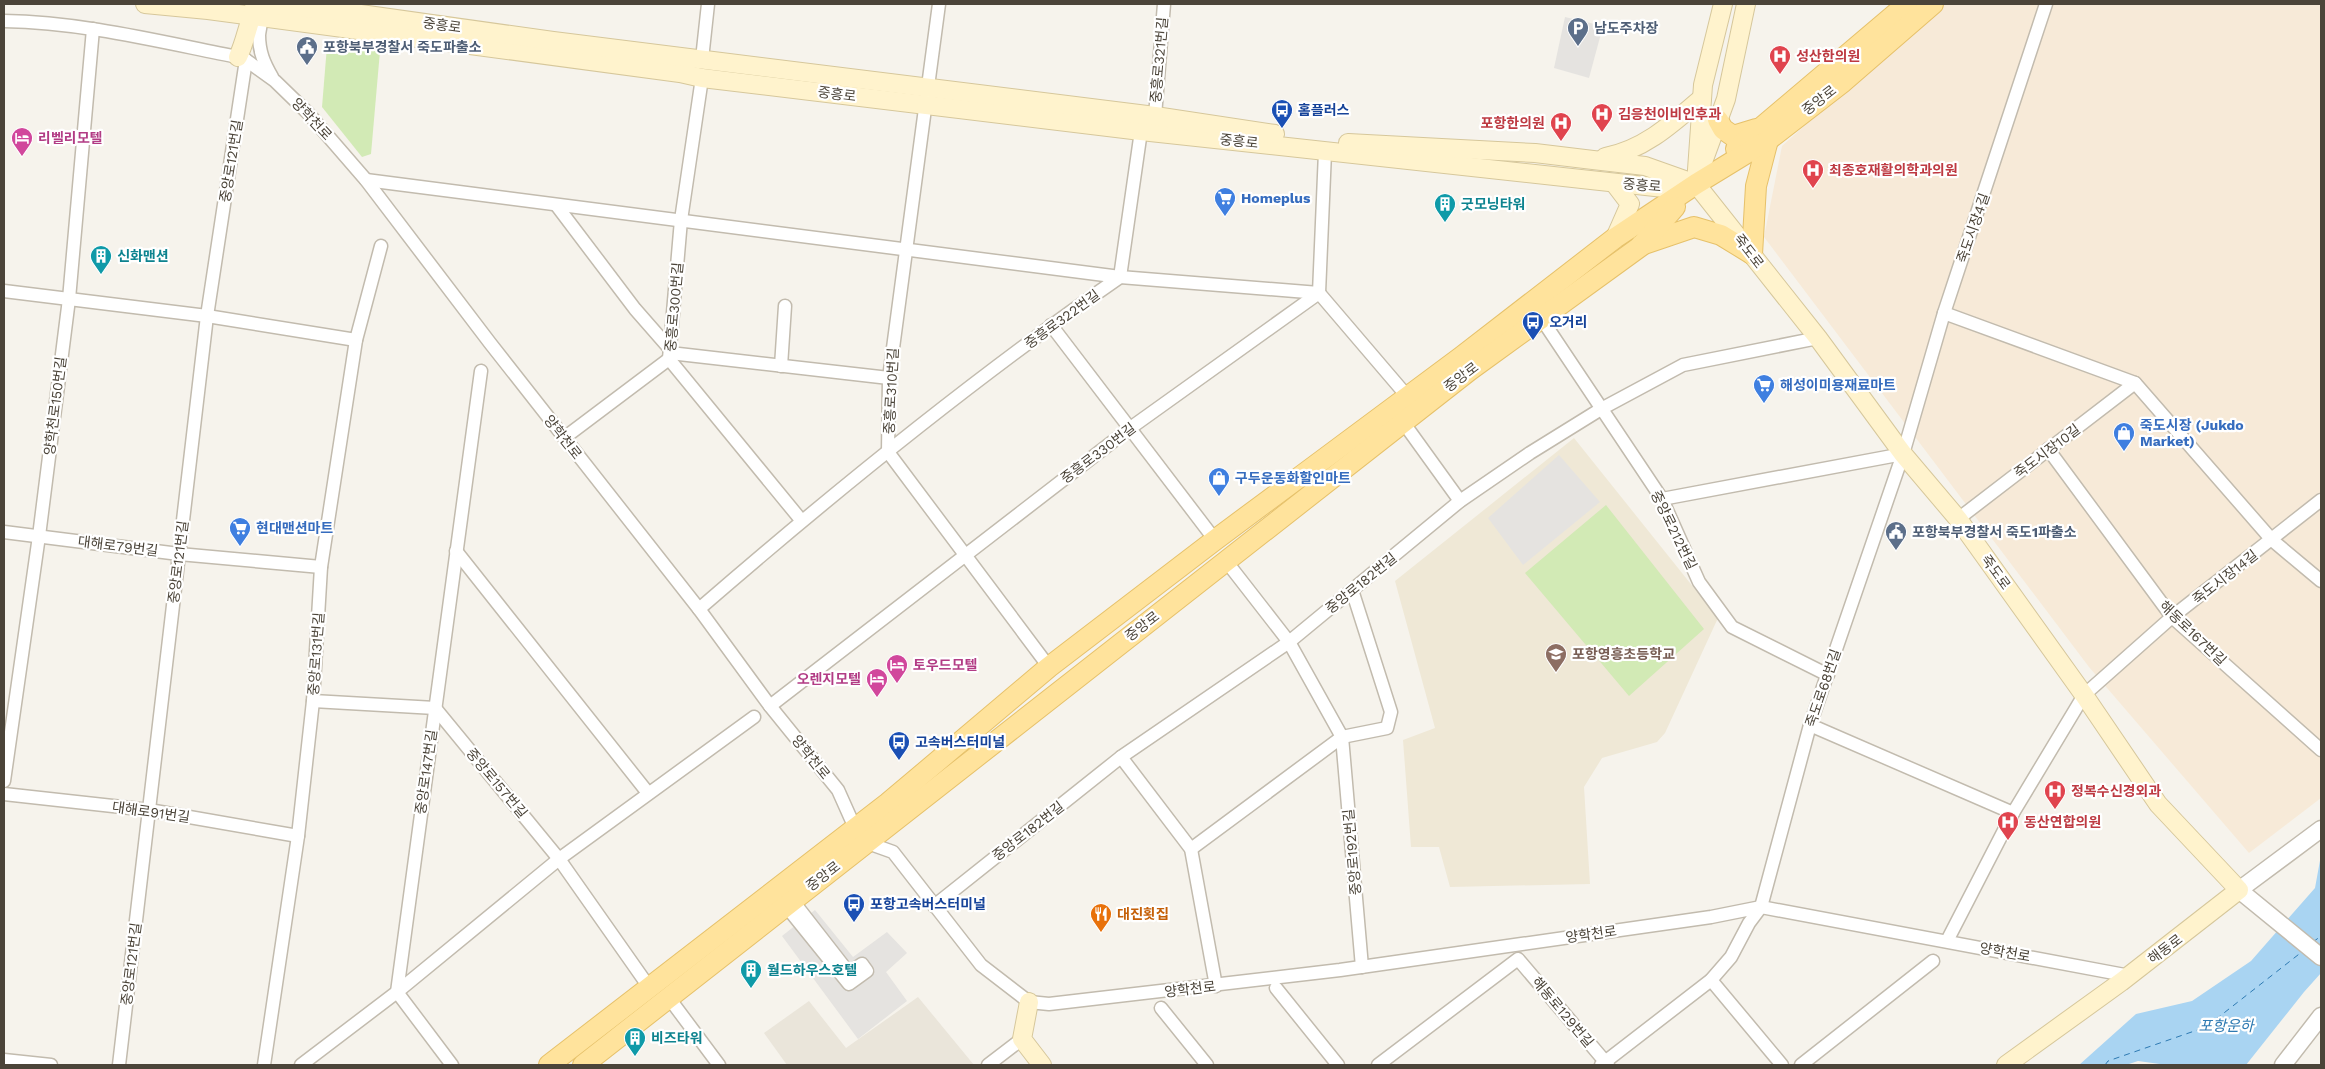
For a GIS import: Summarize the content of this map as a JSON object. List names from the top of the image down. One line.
{"streets":{"main road":["중흥로","중앙로","죽도로","해동로"],"street":["중흥로321번길","양학천로","중앙로121번길","죽도시장4길","중흥로300번길","중흥로322번길","중흥로310번길","양학천로150번길","죽도시장10길","중흥로330번길","중앙로212번길","대해로79번길","죽도시장14길","중앙로182번길","해동로167번길","중앙로131번길","죽도로68번길","중앙로147번길","중앙로157번길","대해로91번길","중앙로192번길","해동로129번길"]},"crossings":[["중흥로","중흥로321번길"],["중흥로","중앙로"],["중흥로","죽도로"],["중흥로","중흥로300번길"],["중흥로","중흥로310번길"],["중앙로","양학천로"],["중앙로","죽도로"],["중앙로","중앙로212번길"],["중앙로","중앙로157번길"],["중앙로","중앙로192번길"],["양학천로","중앙로121번길"],["양학천로","중흥로310번길"],["양학천로","양학천로150번길"],["양학천로","중흥로330번길"],["양학천로","죽도시장14길"],["양학천로","죽도로68번길"],["양학천로","중앙로192번길"],["양학천로","해동로"],["중앙로121번길","대해로79번길"],["중앙로121번길","대해로91번길"],["죽도시장4길","죽도로"],["죽도시장4길","죽도로68번길"],["죽도로","죽도시장10길"],["죽도로","죽도시장14길"],["죽도로","중앙로182번길"],["죽도로","죽도로68번길"],["죽도로","해동로"],["중흥로300번길","중흥로310번길"],["중흥로322번길","중흥로310번길"],["양학천로150번길","대해로79번길"],["죽도시장10길","해동로167번길"],["중앙로212번길","중앙로182번길"],["중앙로212번길","죽도로68번길"],["대해로79번길","중앙로131번길"],["죽도시장14길","해동로167번길"],["중앙로182번길","중앙로192번길"],["중앙로131번길","대해로91번길"],["죽도로68번길","해동로129번길"],["중앙로147번길","중앙로157번길"]],"water":["포항운하"],"places":{"parking":["남도주차장"],"public building":["포항북부경찰서 죽도파출소","포항북부경찰서 죽도1파출소"],"hospital":["성산한의원","김응천이비인후과","포항한의원","최종호재활의학과의원","정복수신경외과","동산연합의원"],"bus stop":["홈플러스","오거리","고속버스터미널","포항고속버스터미널"],"hotel":["리벨리모텔","토우드모텔","오렌지모텔"],"supermarket":["Homeplus","해성이미용재료마트","현대맨션마트"],"building":["굿모닝타워","신화맨션","월드하우스호텔","비즈타워"],"shop":["죽도시장 (Jukdo Market)","구두운동화할인마트"],"school or university":["포항영흥초등학교"],"restaurant":["대진횟집"]}}
